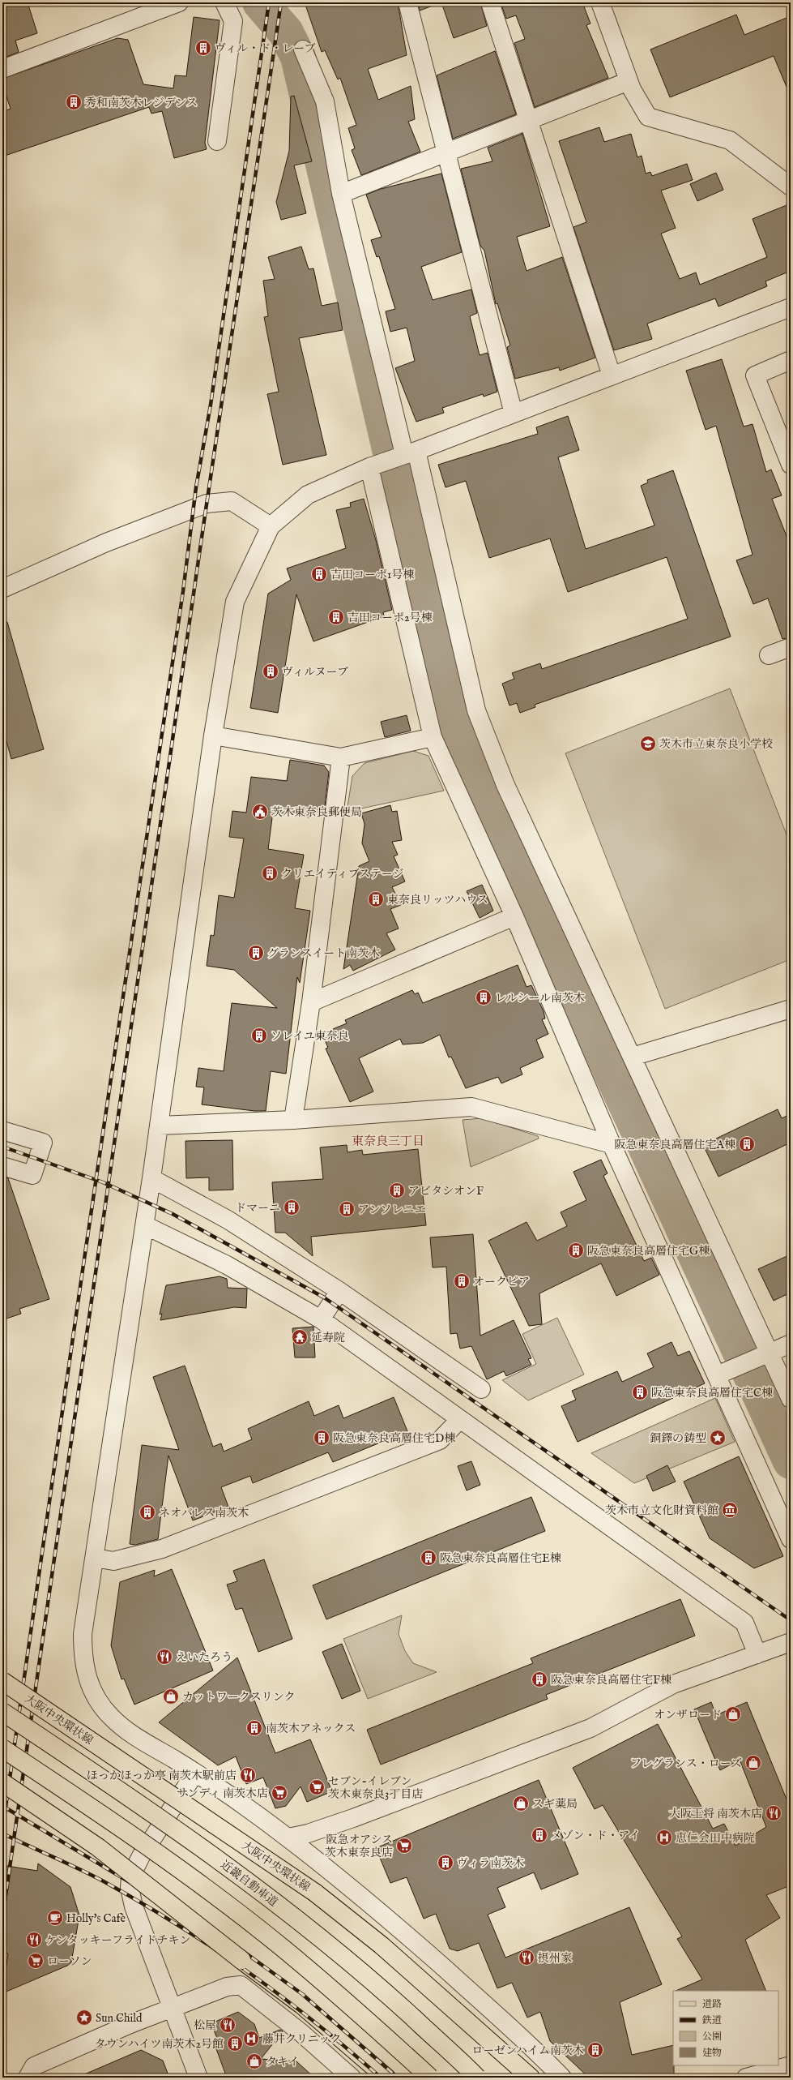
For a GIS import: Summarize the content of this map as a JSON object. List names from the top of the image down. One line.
{"streets":{"main road":["大阪中央環状線","近畿自動車道"]},"districts":["東奈良三丁目"],"places":{"building":["ヴィル・ド・レーブ","秀和南茨木レジデンス","吉田コーポ1号棟","吉田コーポ2号棟","ヴィルヌーブ","クリエイティブステージ","東奈良リッツハウス","グランスイート南茨木","レルシール南茨木","ソレイユ東奈良","阪急東奈良高層住宅A棟","アビタシオンF","ドマーニ","アンソレニエ","阪急東奈良高層住宅G棟","オークピア","阪急東奈良高層住宅C棟","阪急東奈良高層住宅D棟","ネオパレス南茨木","阪急東奈良高層住宅E棟","阪急東奈良高層住宅F棟","南茨木アネックス","メゾン・ド・アイ","ヴィラ南茨木","タウンハイツ南茨木2号館","ローゼンハイム南茨木"],"school or university":["茨木市立東奈良小学校"],"public building":["茨木東奈良郵便局"],"temple":["延寿院"],"place":["銅鐸の鋳型","Sun Child"],"museum":["茨木市立文化財資料館"],"restaurant":["えいたろう","ほっかほっか亭 南茨木駅前店","大阪王将 南茨木店","ケンタッキーフライドチキン","摂州家","松屋"],"shop":["カットワークスリンク","オンザロード","フレグランス・ローズ","スギ薬局","タキイ"],"supermarket":["セブン-イレブン 茨木東奈良3丁目店","サンディ 南茨木店","阪急オアシス 茨木東奈良店","ローソン"],"hospital":["恵仁会田中病院","藤井クリニック"],"cafe":["Holly's Cafè"]},"legend":["道路","鉄道","公園","建物"]}
